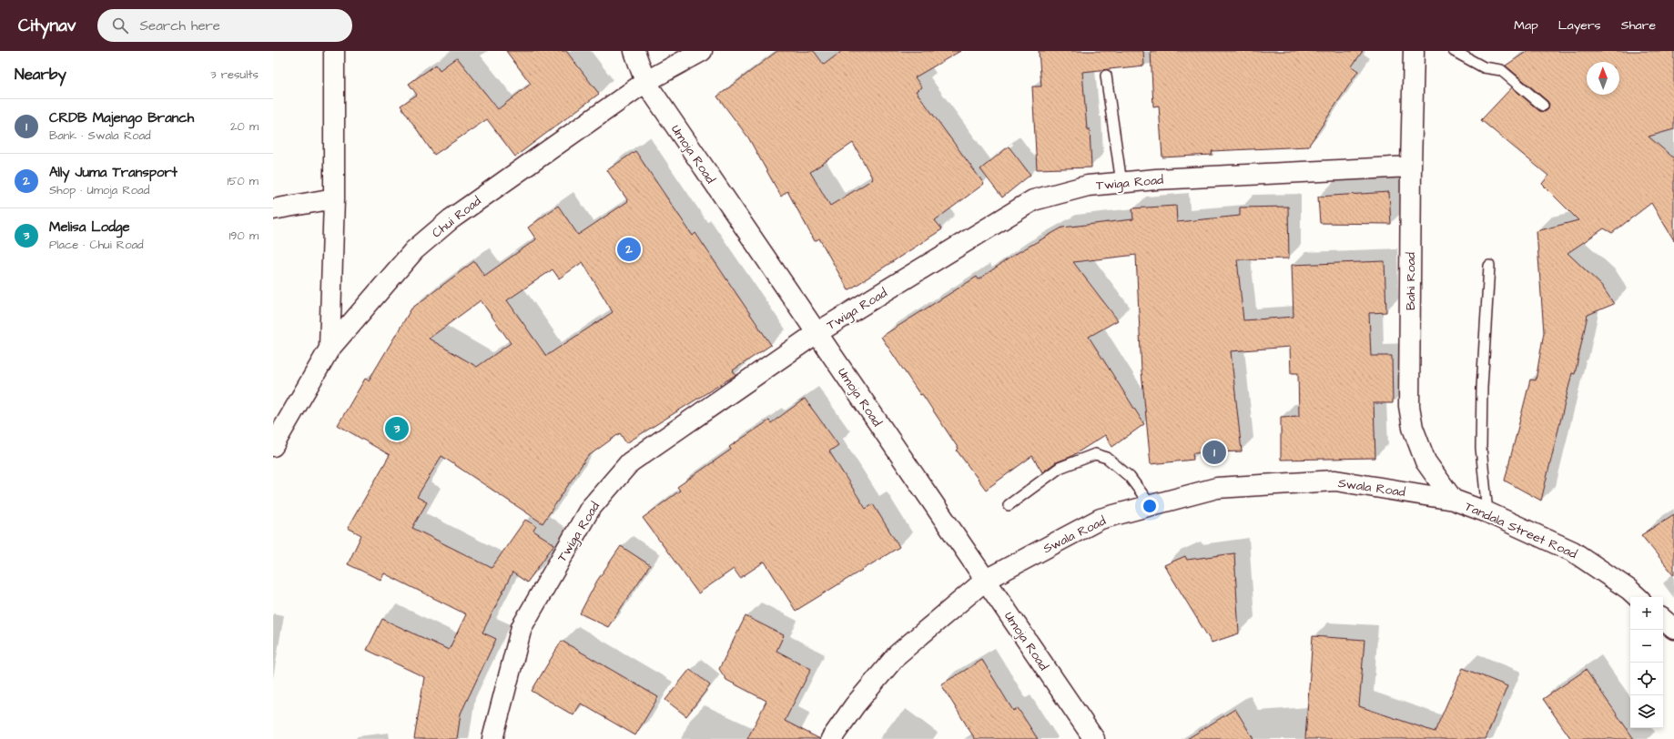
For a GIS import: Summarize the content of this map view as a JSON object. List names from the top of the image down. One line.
{"streets":{"street":["Umoja Road","Twiga Road","Chui Road","Bahi Road","Swala Road","Tandala Street Road"]},"crossings":[["Umoja Road","Twiga Road"],["Umoja Road","Chui Road"],["Umoja Road","Swala Road"],["Twiga Road","Bahi Road"],["Bahi Road","Swala Road"],["Bahi Road","Tandala Street Road"],["Swala Road","Tandala Street Road"]],"north":"top","page":{"header":"Citynav","search":"Search here","nav":["Map","Layers","Share"],"heading":["Nearby","3 results"],"list":[{"mark":"1","name":"CRDB Majengo Branch","note":"Bank · Swala Road","value":"20 m"},{"mark":"2","name":"Ally Juma Transport","note":"Shop · Umoja Road","value":"150 m"},{"mark":"3","name":"Melisa Lodge","note":"Place · Chui Road","value":"190 m"}],"pins":["2","3","1"],"map_buttons":["+","−"]}}
